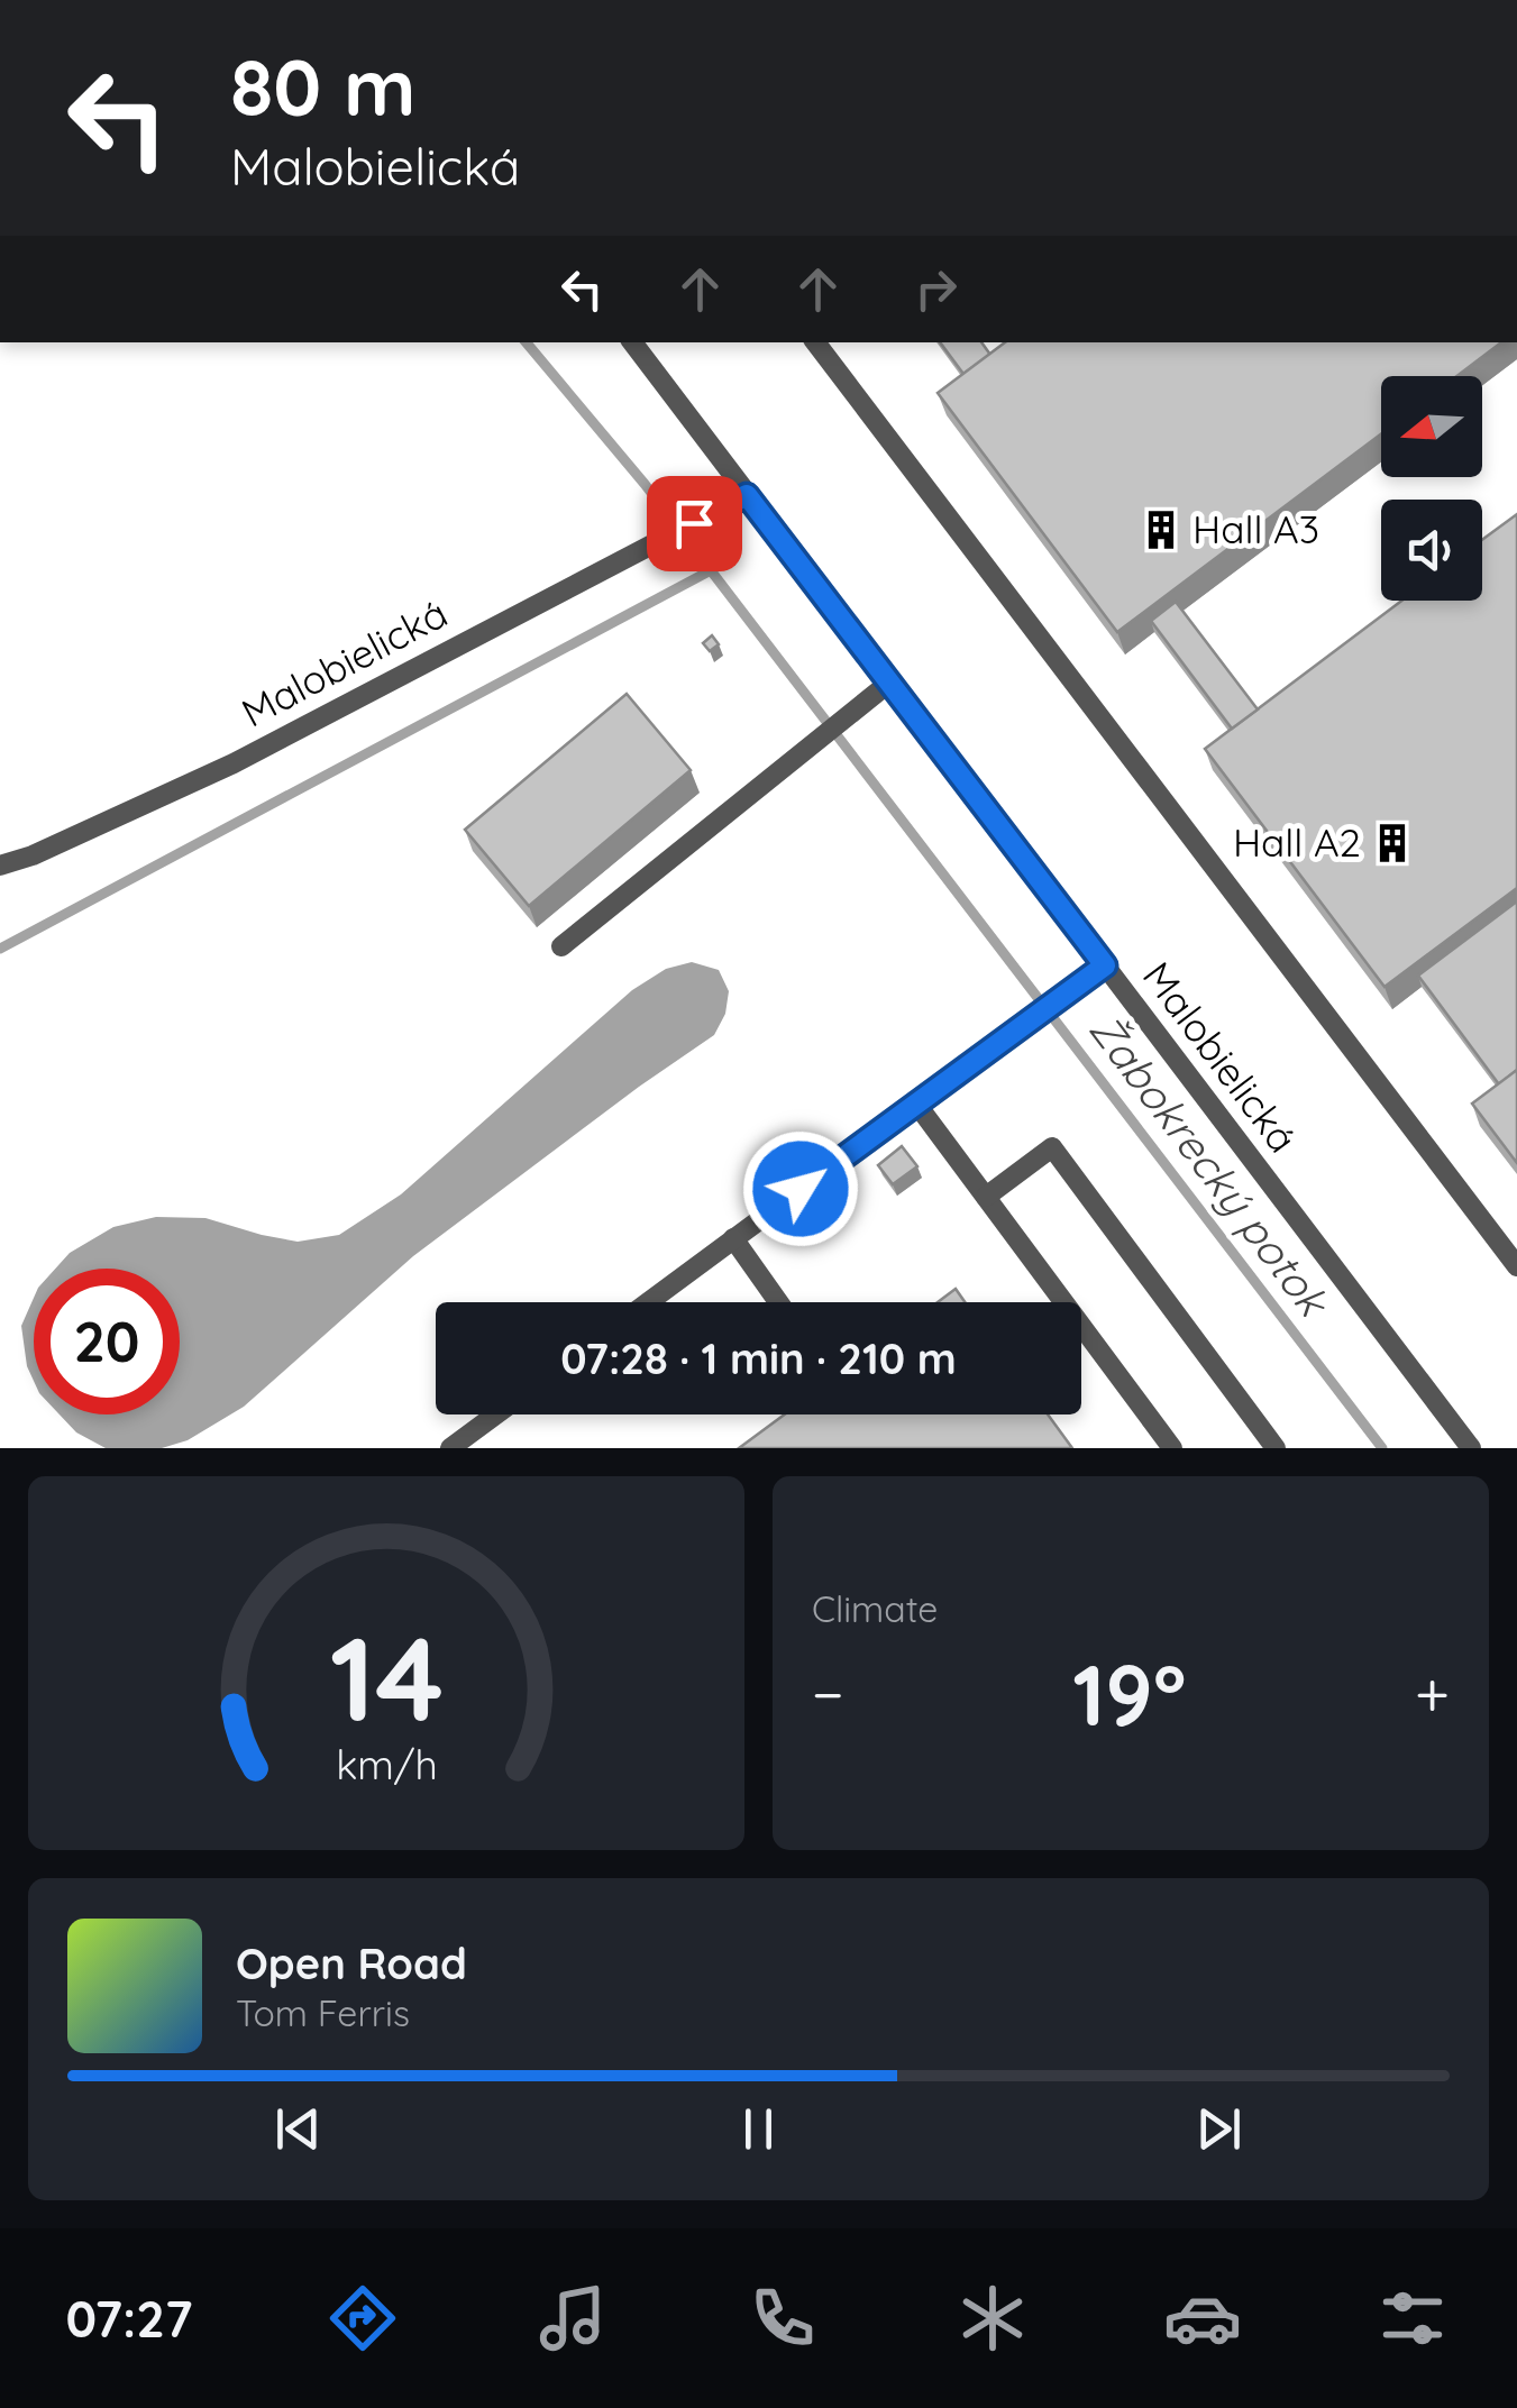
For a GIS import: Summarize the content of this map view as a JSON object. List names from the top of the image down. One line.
{"streets":{"lane":["Malobielická"]},"water":["Žabokrecký potok"],"places":{"building":["Hall A3","Hall A2"]},"north":"left","page":{"turn":["80 m","Malobielická"],"limit":"20","trip":"07:28 · 1 min · 210 m","tile":"Climate","heat":["−","19°","+"],"song":["Open Road","Tom Ferris"],"tabs":"07:27","gauge":["14","km/h"]}}
